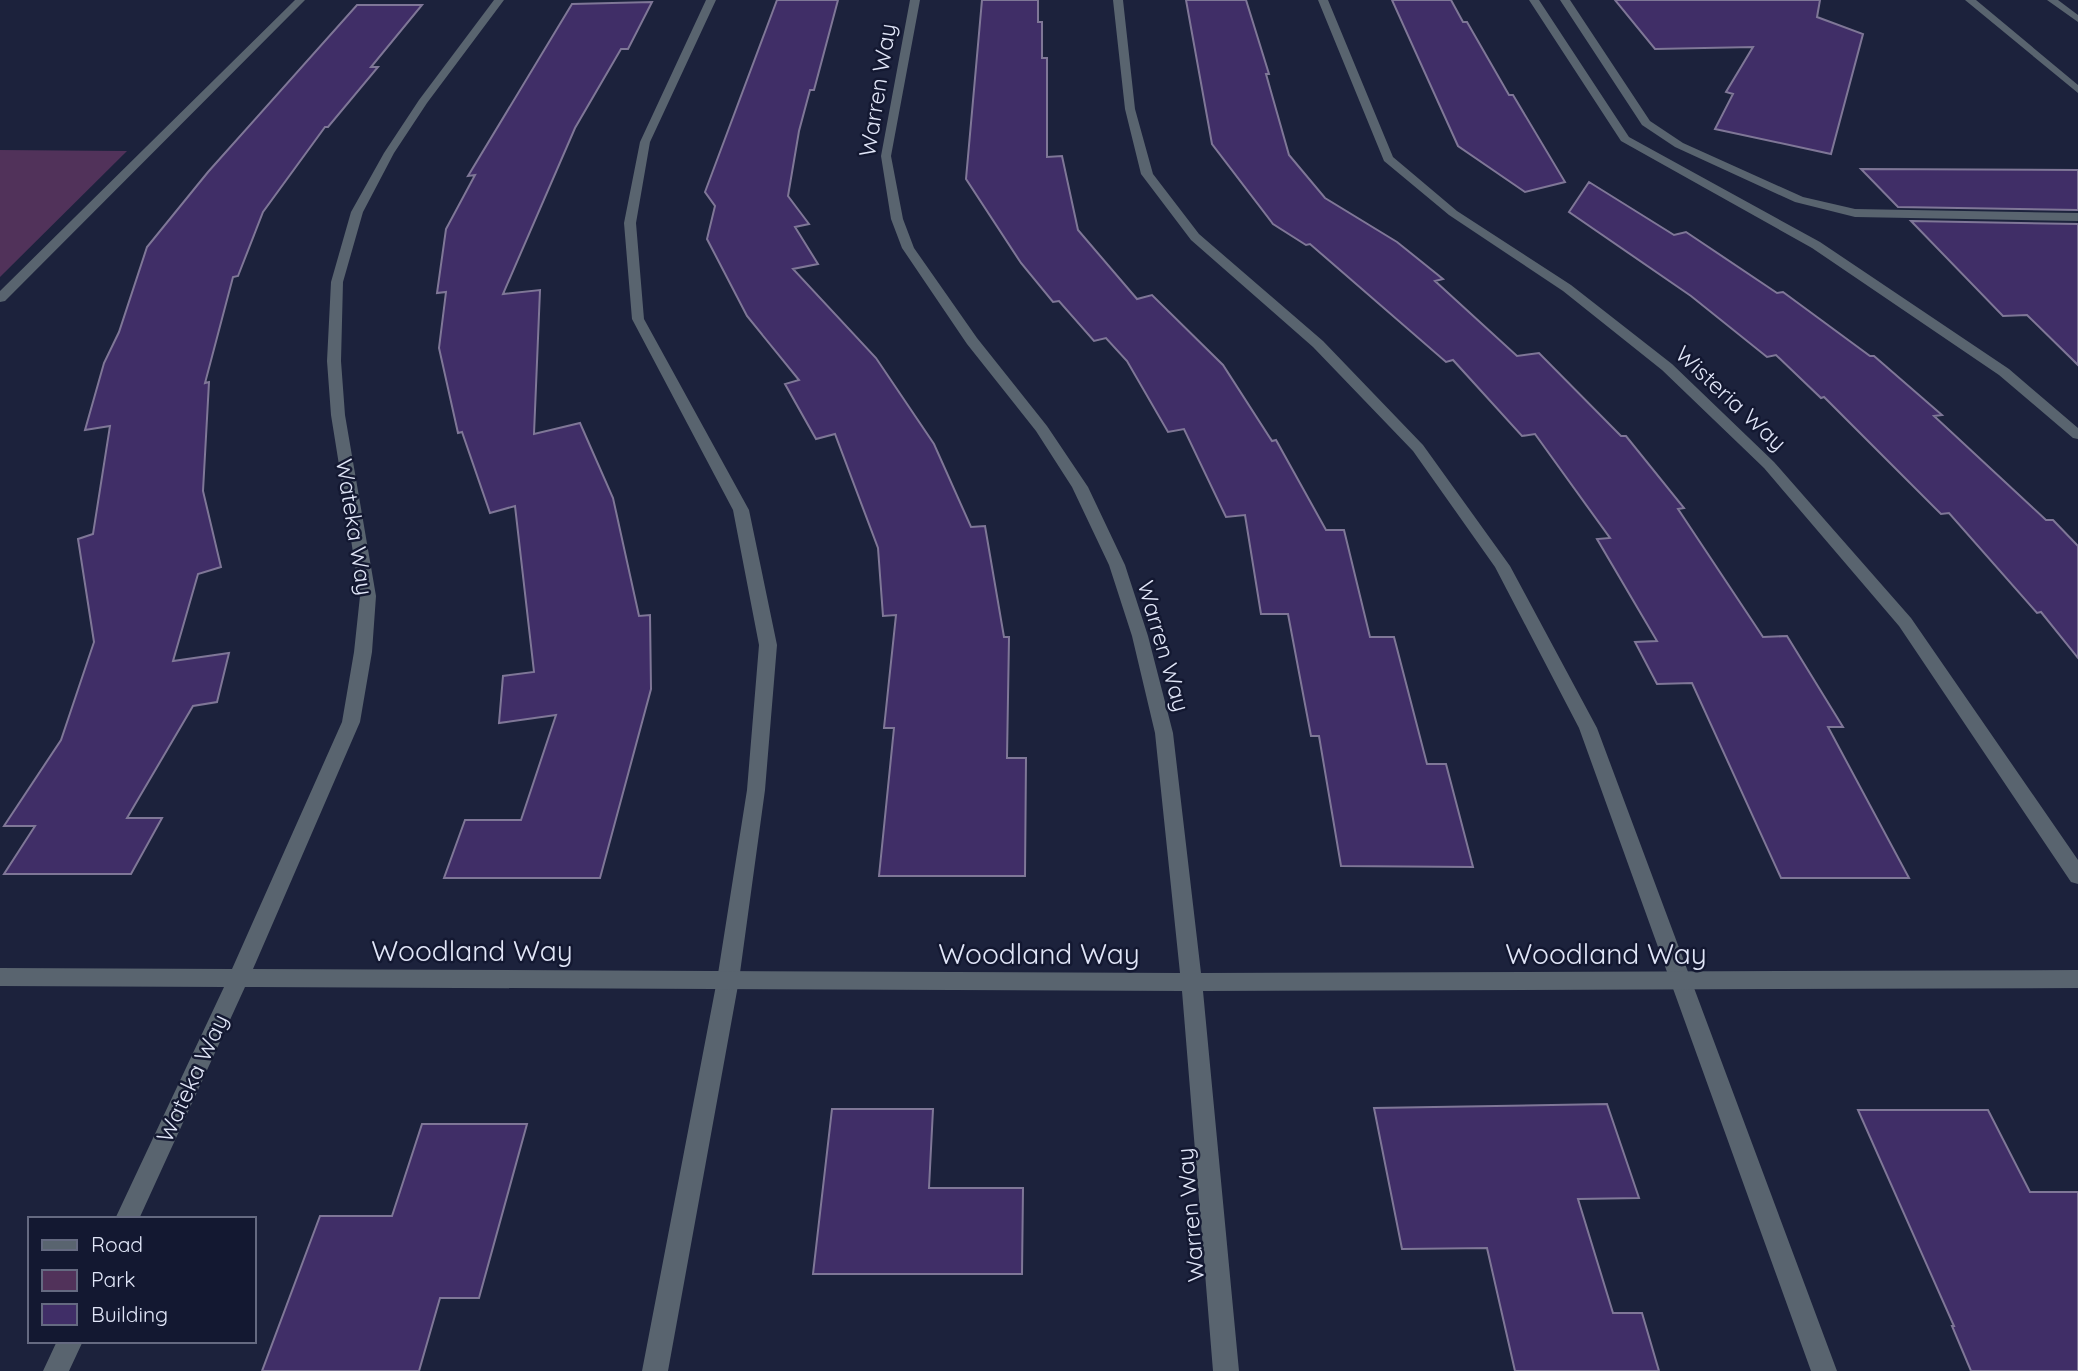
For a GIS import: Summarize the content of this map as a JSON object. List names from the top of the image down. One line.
{"streets":{"street":["Warren Way","Wisteria Way","Wateka Way","Woodland Way"]},"crossings":[["Warren Way","Woodland Way"],["Wateka Way","Woodland Way"]],"legend":["Road","Park","Building"]}
